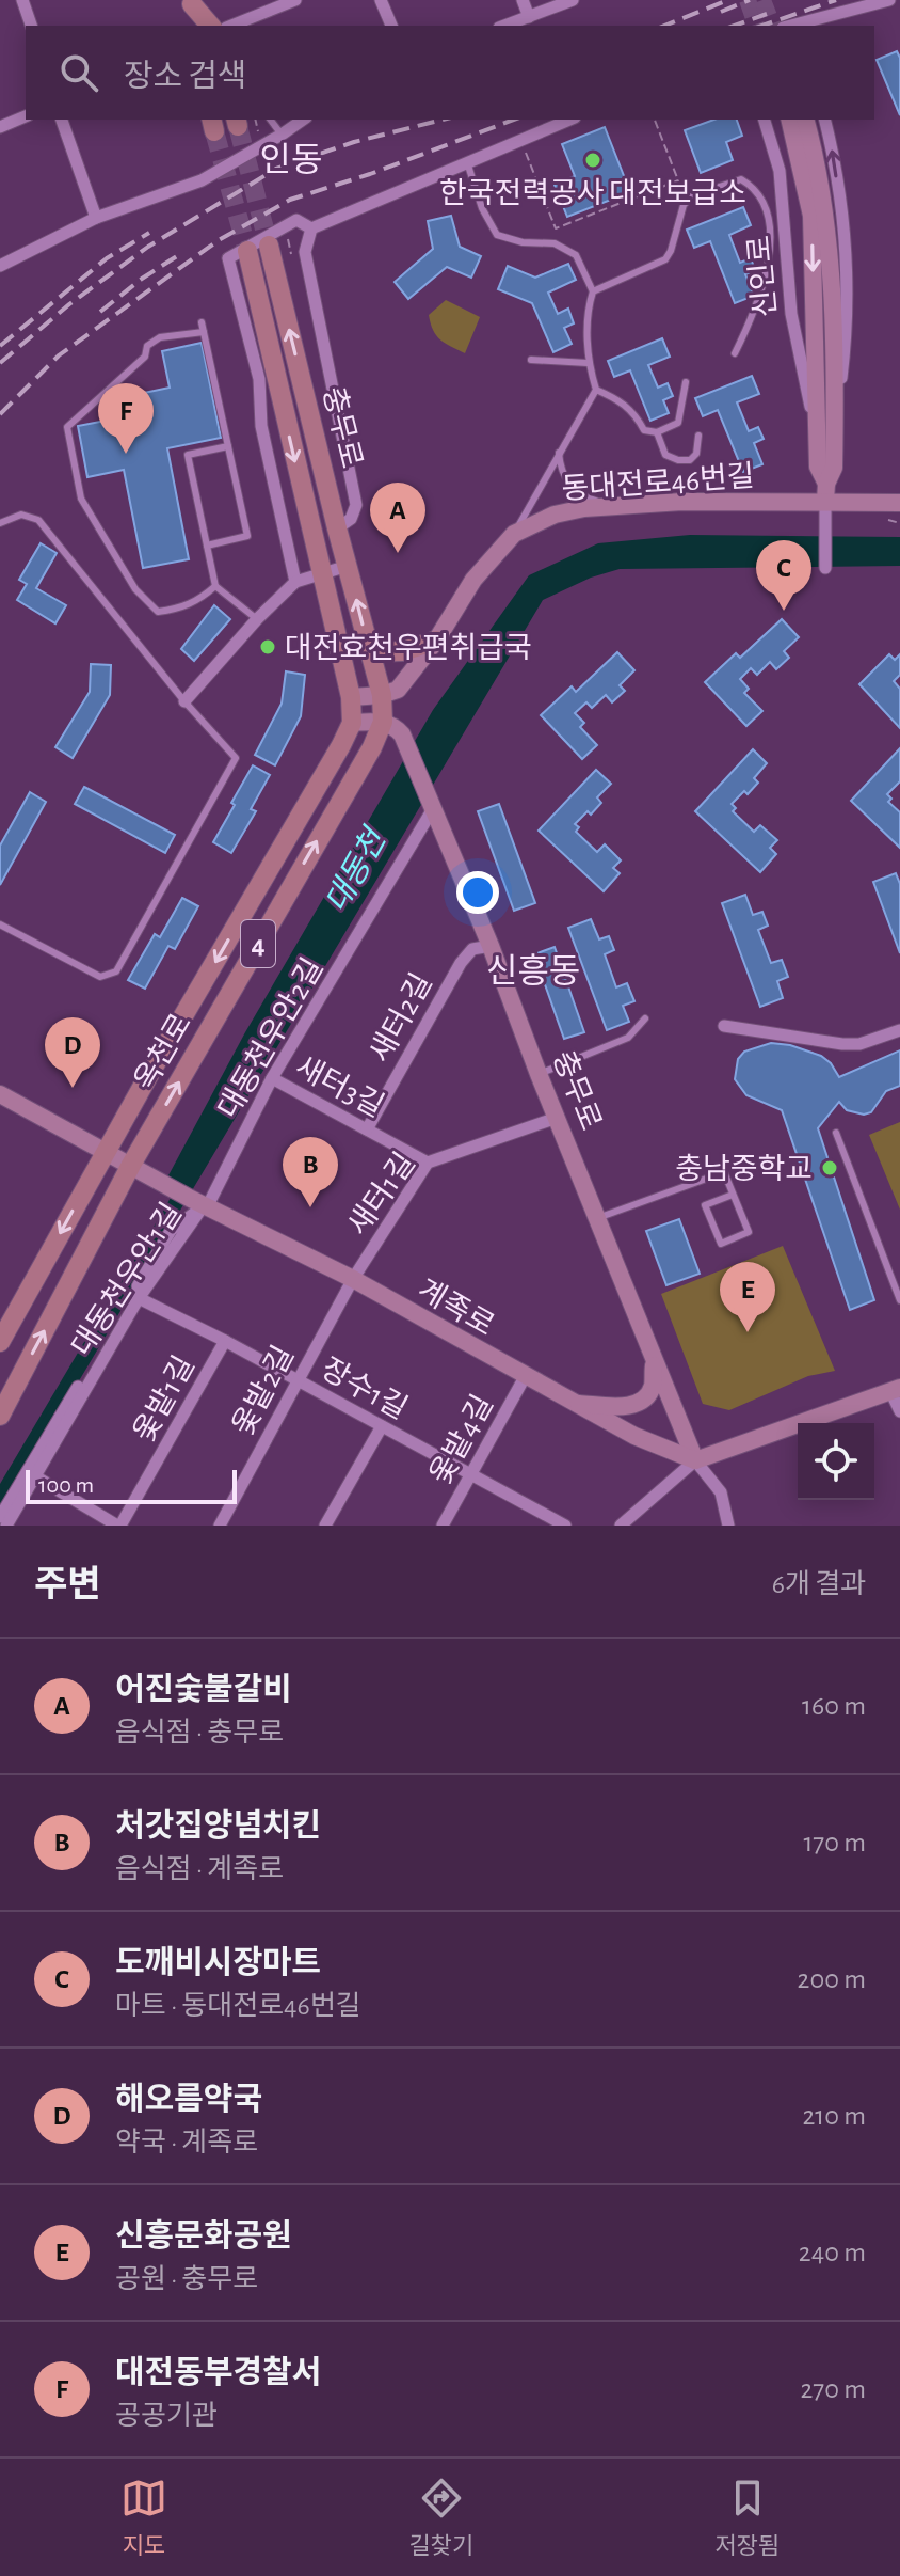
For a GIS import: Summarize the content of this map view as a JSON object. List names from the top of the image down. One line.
{"streets":{"main road":["신인로","충무로","동대전로46번길","4","옥천로","계족로"],"street":["새터2길","대동천우안2길","새터3길","새터1길","대동천우안1길","장수1길","옻밭2길","옻밭1길","옻밭4길"]},"crossings":[["신인로","동대전로46번길"],["충무로","동대전로46번길"],["충무로","새터2길"],["충무로","대동천우안2길"],["충무로","옥천로"],["충무로","새터1길"],["충무로","계족로"],["새터2길","새터3길"],["대동천우안2길","새터3길"],["대동천우안2길","대동천우안1길"],["대동천우안2길","계족로"],["옥천로","계족로"],["새터3길","새터1길"],["새터1길","계족로"],["새터1길","옻밭2길"],["대동천우안1길","계족로"],["대동천우안1길","장수1길"],["계족로","옻밭2길"],["계족로","옻밭4길"],["장수1길","옻밭2길"],["장수1길","옻밭1길"],["장수1길","옻밭4길"]],"districts":["인동","신흥동"],"water":["대동천"],"places":["한국전력공사 대전보급소","대전효천우편취급국","충남중학교"],"scale_bar":"100 m","page":{"search":"장소 검색","pins":["F","A","C","D","B","E"],"scale":"100 m","heading":["주변","6개 결과"],"list":[{"mark":"A","name":"어진숯불갈비","note":"음식점 · 충무로","value":"160 m"},{"mark":"B","name":"처갓집양념치킨","note":"음식점 · 계족로","value":"170 m"},{"mark":"C","name":"도깨비시장마트","note":"마트 · 동대전로46번길","value":"200 m"},{"mark":"D","name":"해오름약국","note":"약국 · 계족로","value":"210 m"},{"mark":"E","name":"신흥문화공원","note":"공원 · 충무로","value":"240 m"},{"mark":"F","name":"대전동부경찰서","note":"공공기관","value":"270 m"}],"nav":["지도","길찾기","저장됨"]}}
